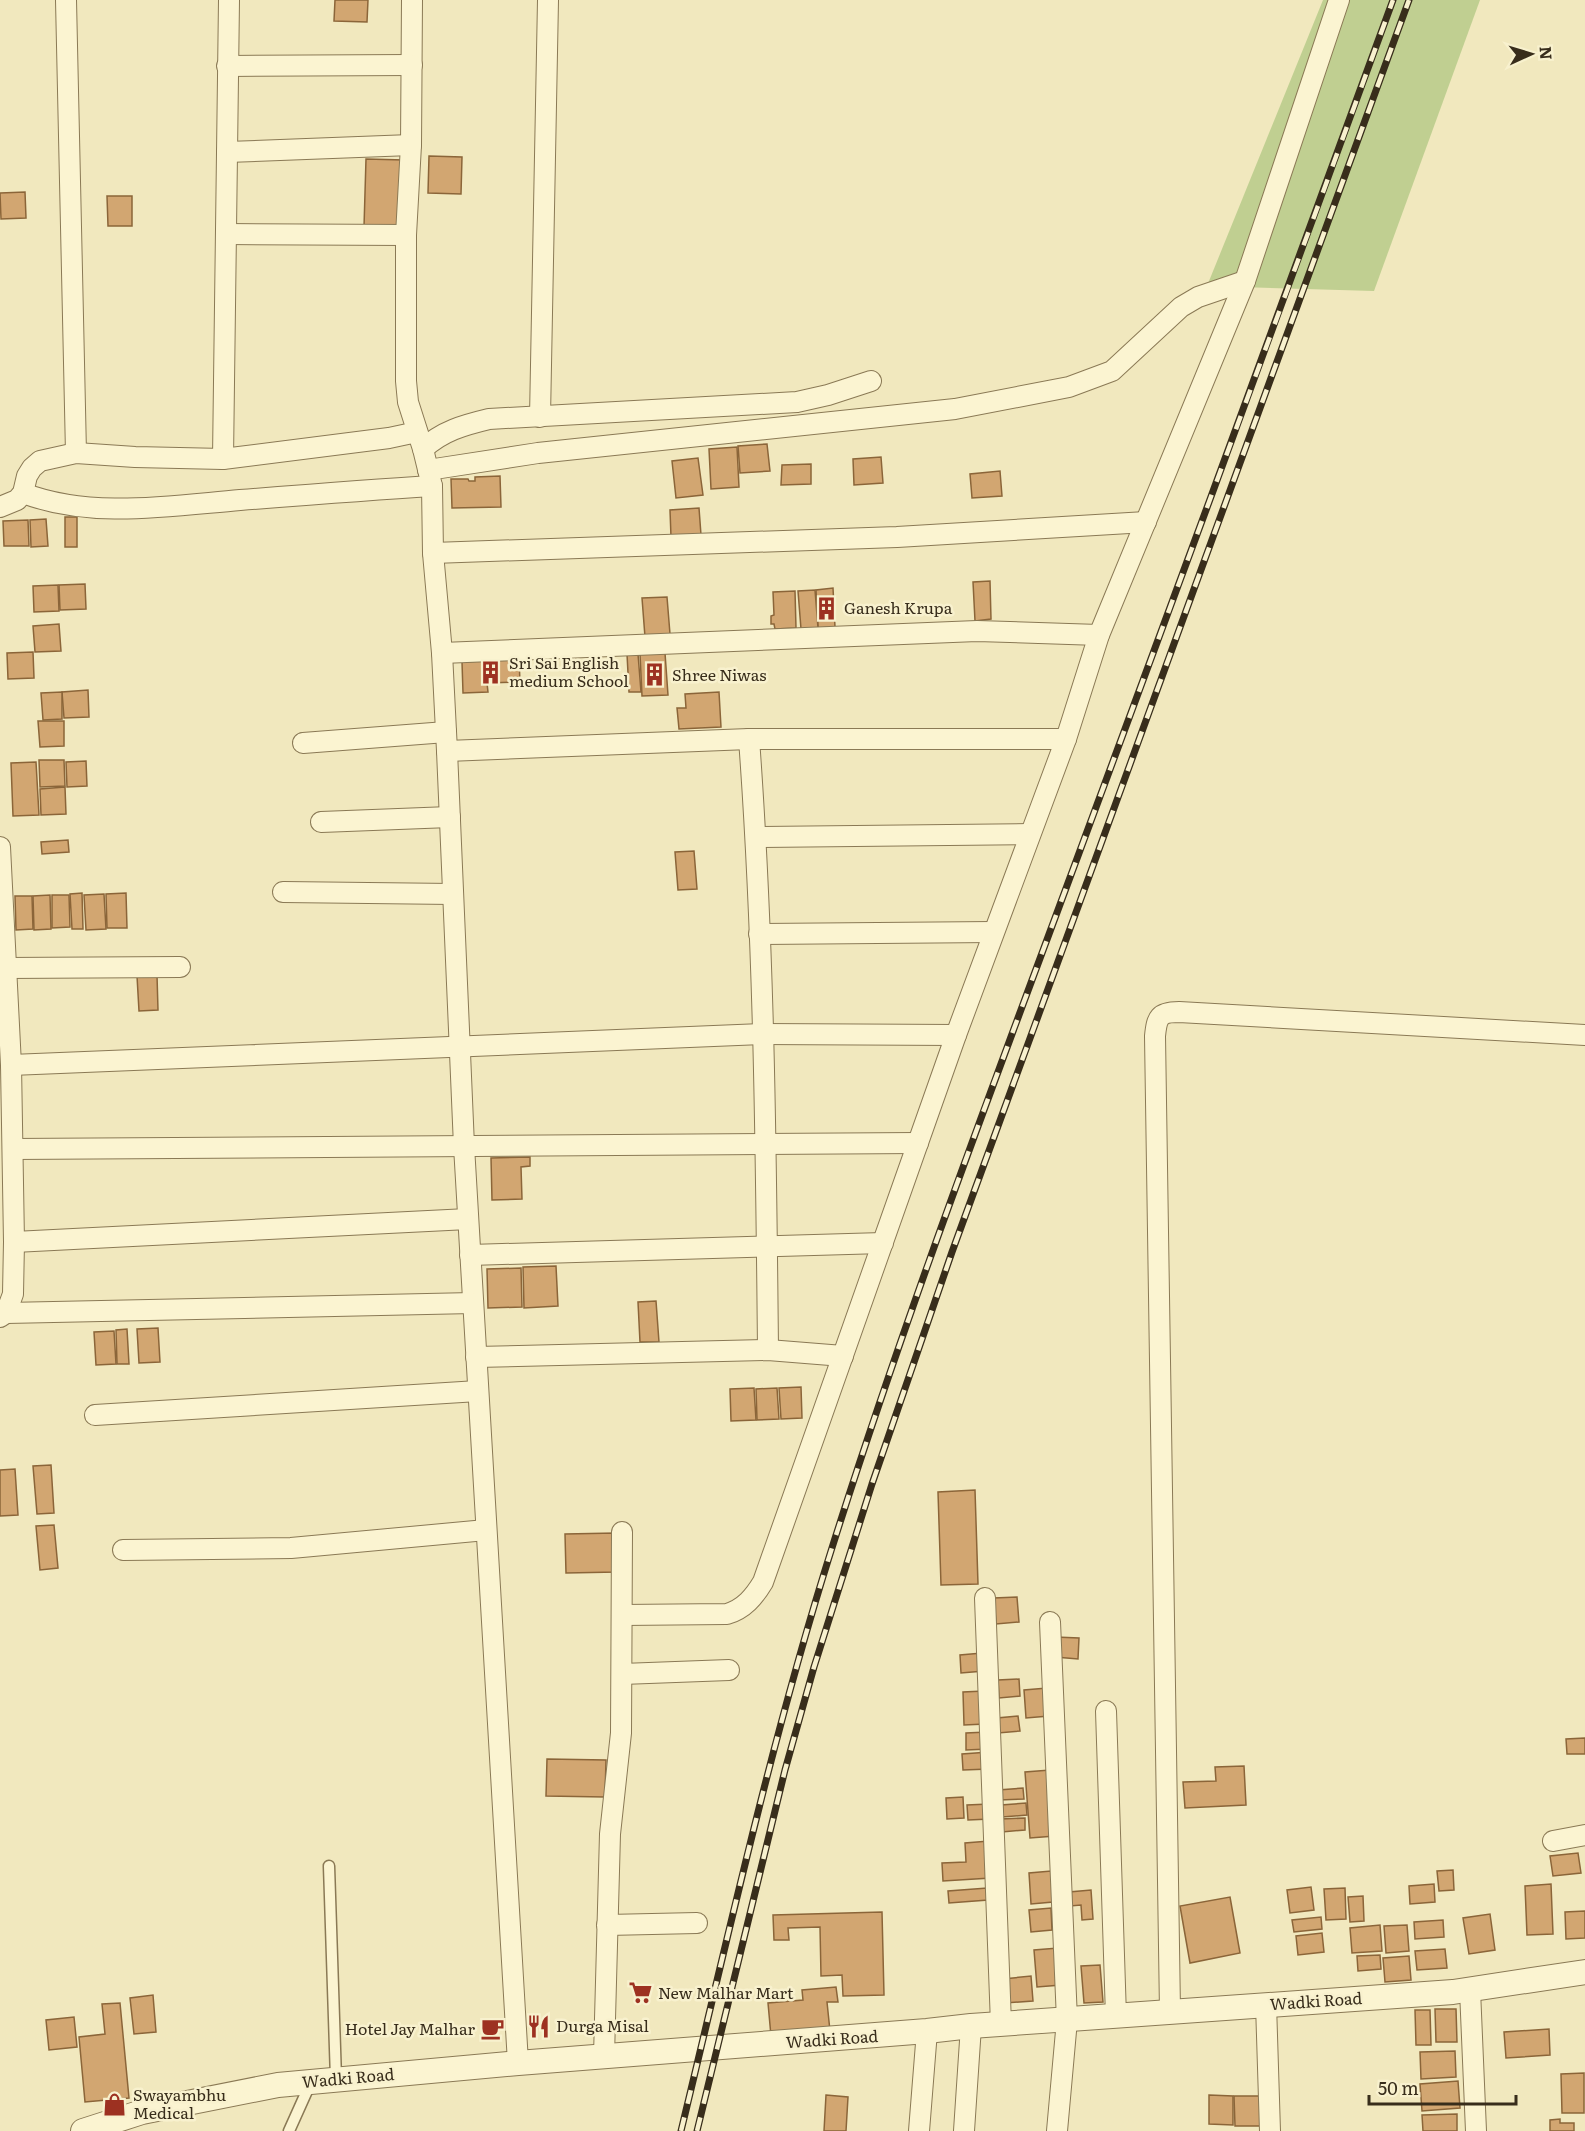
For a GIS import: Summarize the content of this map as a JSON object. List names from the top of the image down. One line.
{"streets":{"street":["Wadki Road"]},"places":{"building":["Ganesh Krupa","Sri Sai English medium School","Shree Niwas"],"supermarket":["New Malhar Mart"],"restaurant":["Durga Misal"],"cafe":["Hotel Jay Malhar"],"shop":["Swayambhu Medical"]},"scale_bar":"50 m","north":"right"}
